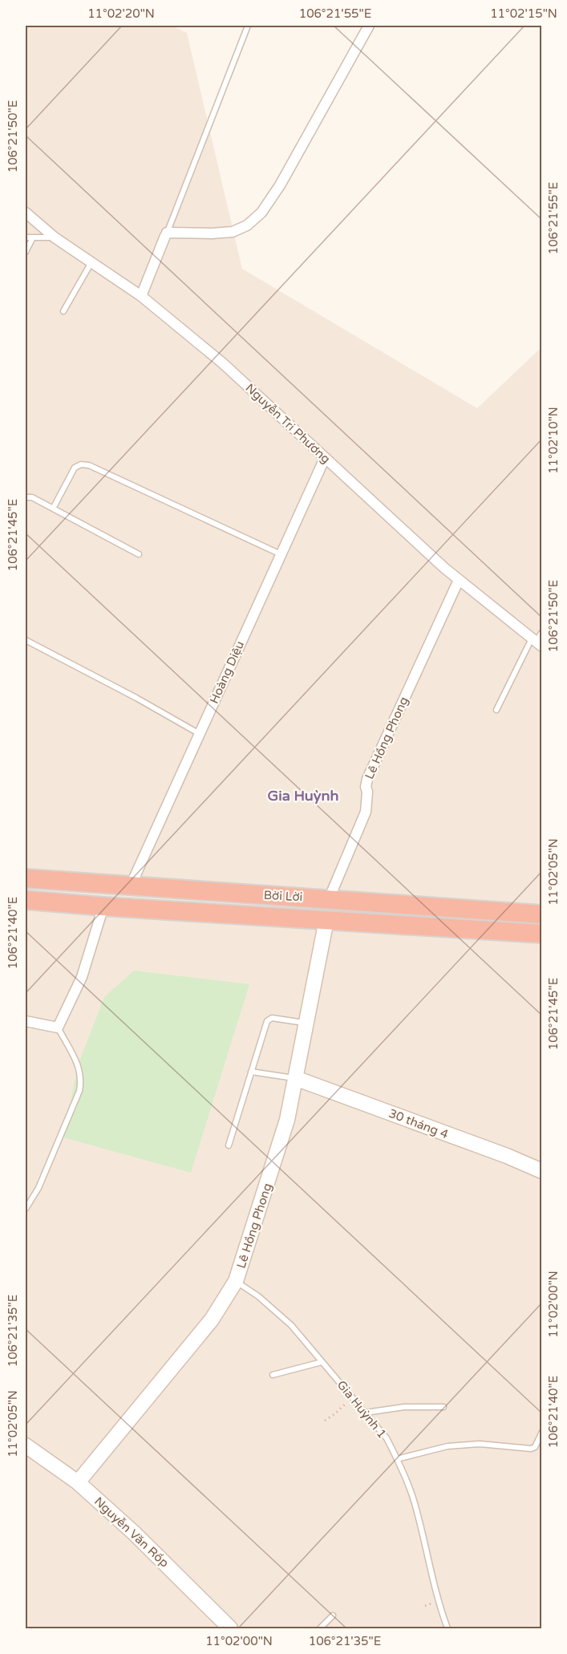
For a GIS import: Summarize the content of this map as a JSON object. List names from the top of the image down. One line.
{"streets":{"highway":["Bời Lời"],"street":["Nguyễn Tri Phương","Hoàng Diệu","Lê Hồng Phong","30 tháng 4","Nguyễn Văn Rốp"],"lane":["Gia Huỳnh 1"]},"crossings":[["Nguyễn Tri Phương","Hoàng Diệu"],["Nguyễn Tri Phương","Lê Hồng Phong"],["Hoàng Diệu","Bời Lời"],["Lê Hồng Phong","Bời Lời"],["Lê Hồng Phong","30 tháng 4"],["Lê Hồng Phong","Gia Huỳnh 1"],["Lê Hồng Phong","Nguyễn Văn Rốp"]],"districts":["Gia Huỳnh"],"coordinates":["11°02'20\"N","106°21'55\"E","11°02'15\"N","106°21'50\"E","11°02'10\"N","106°21'45\"E","11°02'05\"N","106°21'40\"E","11°02'00\"N","106°21'35\"E"]}
